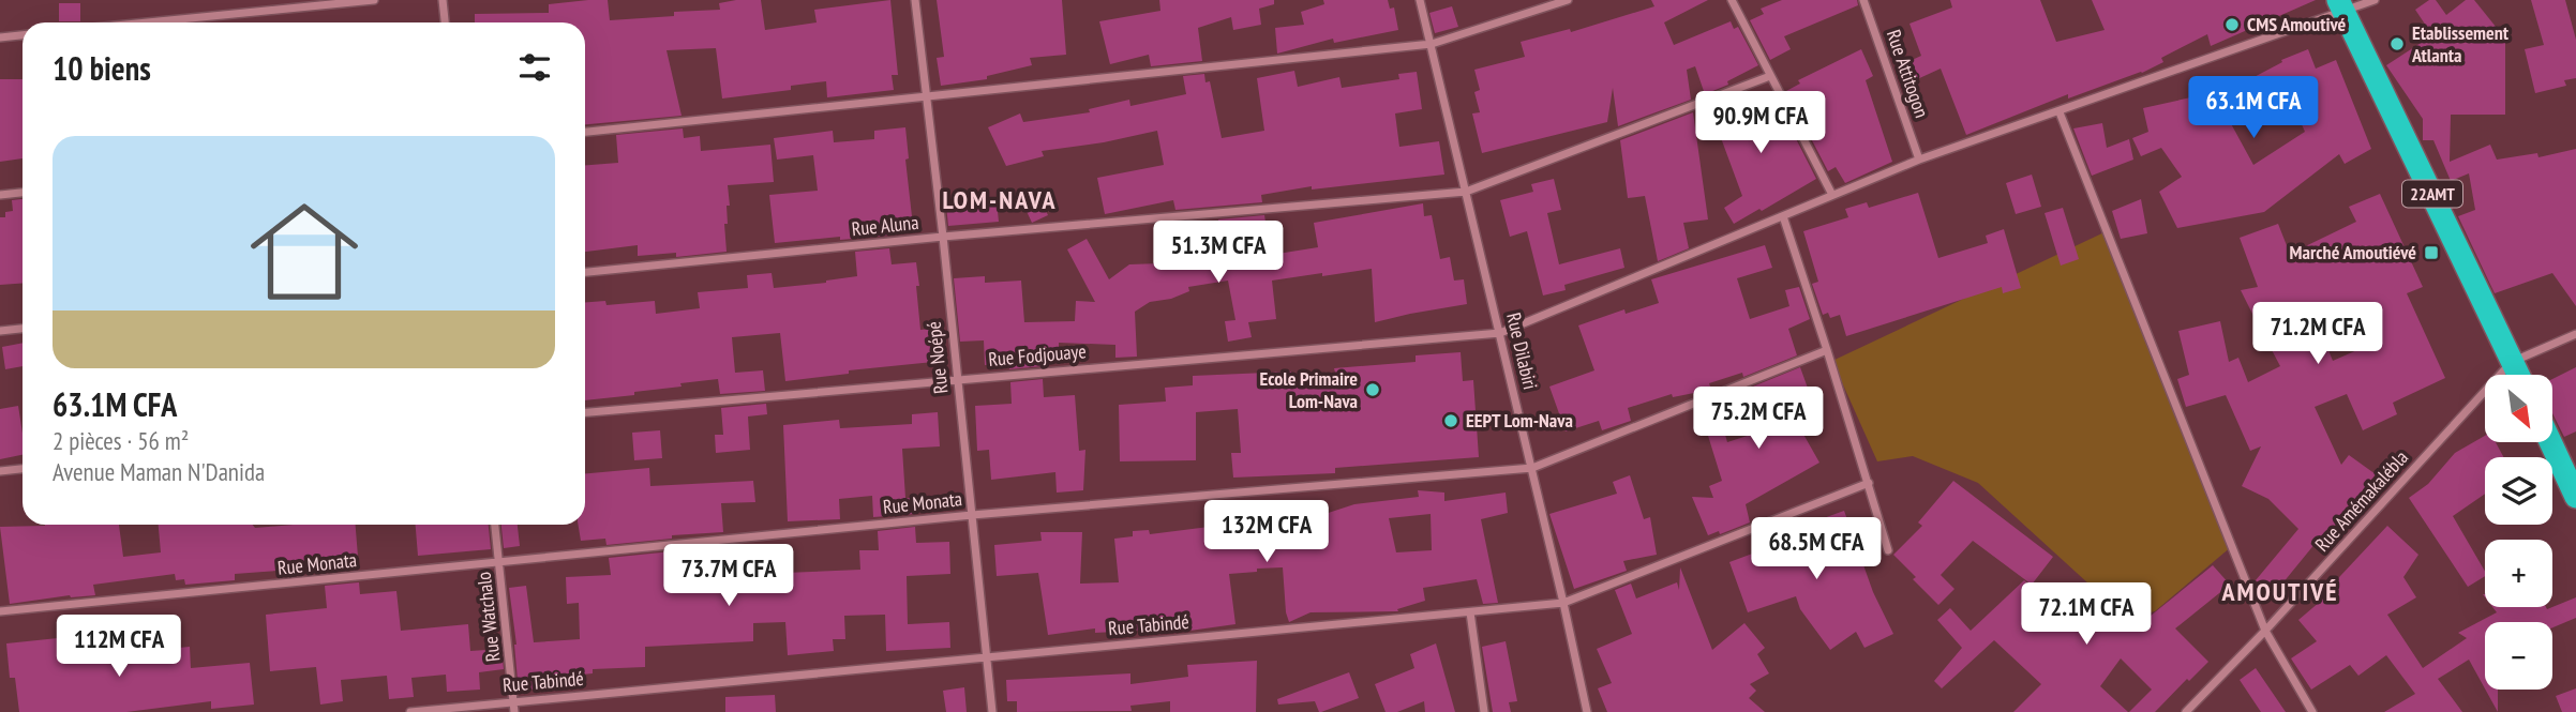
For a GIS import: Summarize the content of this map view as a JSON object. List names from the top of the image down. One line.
{"streets":{"highway":["22AMT"],"street":["Rue Attitogon","Rue Aluna","Rue Dilabiri","Rue Fodjouaye","Rue Noépé","Rue Amémakalébla","Rue Monata","Rue Watchalo","Rue Tabindé"]},"crossings":[["Rue Attitogon","Rue Fodjouaye"],["22AMT","Rue Fodjouaye"],["22AMT","Rue Amémakalébla"],["Rue Aluna","Rue Dilabiri"],["Rue Aluna","Rue Noépé"],["Rue Dilabiri","Rue Fodjouaye"],["Rue Dilabiri","Rue Monata"],["Rue Dilabiri","Rue Tabindé"],["Rue Fodjouaye","Rue Noépé"],["Rue Noépé","Rue Monata"],["Rue Noépé","Rue Tabindé"],["Rue Monata","Rue Watchalo"],["Rue Watchalo","Rue Tabindé"]],"districts":["LOM-NAVA","AMOUTIVÉ"],"places":{"other":["CMS Amoutivé","Etablissement Atlanta","Ecole Primaire Lom-Nava","EEPT Lom-Nava"],"transit":["Marché Amoutiévé"]},"north":"bottom right","page":{"heading":"10 biens","price":["63.1M CFA","90.9M CFA","51.3M CFA","71.2M CFA","75.2M CFA","132M CFA","68.5M CFA","73.7M CFA","72.1M CFA","112M CFA"],"list":[{"name":"63.1M CFA","note":"2 pièces · 56 m² · Avenue Maman N'Danida"}],"map_buttons":["+","−"]}}
